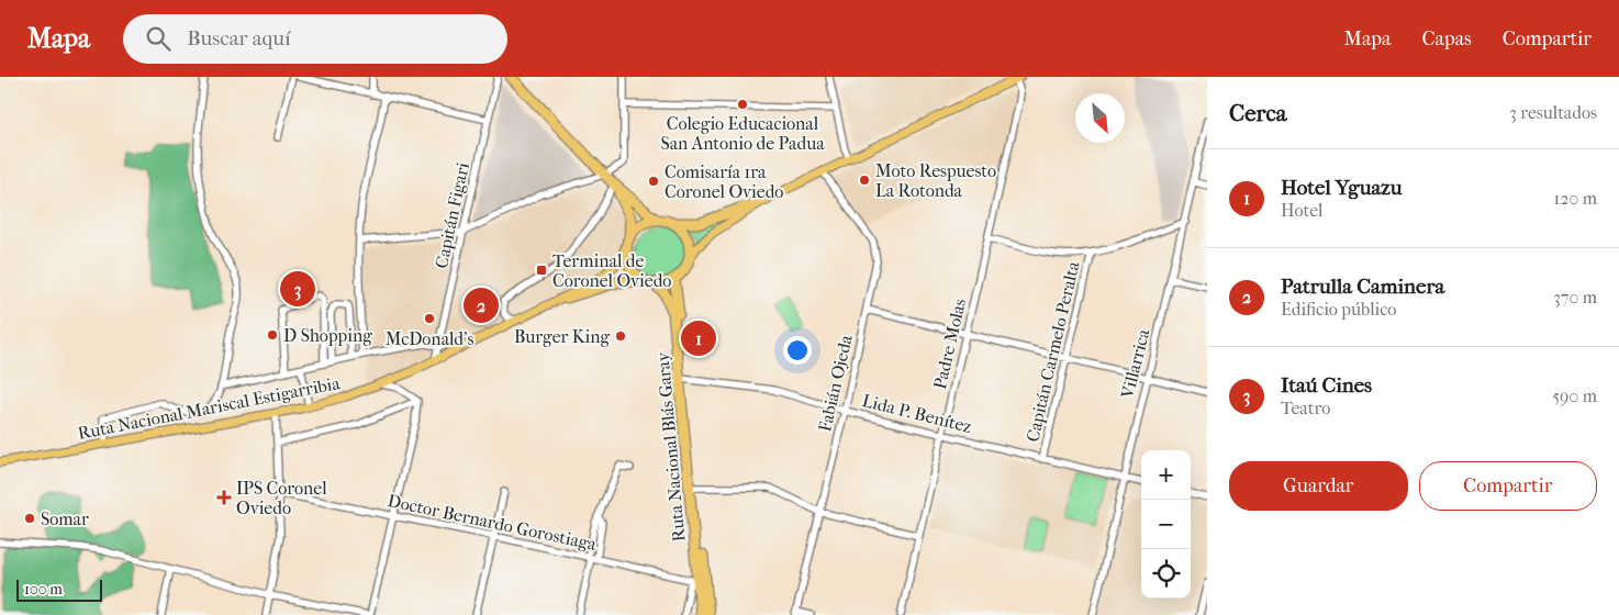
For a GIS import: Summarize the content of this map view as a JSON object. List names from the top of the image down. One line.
{"streets":{"highway":["Ruta Nacional Blás Garay"],"main road":["Ruta Nacional Mariscal Estigarribia"],"street":["Capitán Figari","Padre Molas","Capitán Carmelo Peralta","Villarrica","Fabián Ojeda","Lida P. Benítez","Doctor Bernardo Gorostiaga"]},"crossings":[["Capitán Figari","Ruta Nacional Mariscal Estigarribia"],["Padre Molas","Lida P. Benítez"],["Capitán Carmelo Peralta","Lida P. Benítez"],["Villarrica","Lida P. Benítez"],["Fabián Ojeda","Lida P. Benítez"],["Ruta Nacional Mariscal Estigarribia","Ruta Nacional Blás Garay"],["Lida P. Benítez","Ruta Nacional Blás Garay"],["Ruta Nacional Blás Garay","Doctor Bernardo Gorostiaga"]],"places":{"other":["Colegio Educacional San Antonio de Padua","Moto Respuesto La Rotonda","Comisaría 1ra Coronel Oviedo","McDonald's","D Shopping","Burger King","Somar"],"transit":["Terminal de Coronel Oviedo"],"health":["IPS Coronel Oviedo"]},"scale_bar":"100 m","north":"bottom right","page":{"header":"Mapa","search":"Buscar aquí","nav":["Mapa","Capas","Compartir"],"heading":["Cerca","3 resultados"],"list":[{"mark":"1","name":"Hotel Yguazu","note":"Hotel","value":"120 m"},{"mark":"2","name":"Patrulla Caminera","note":"Edificio público","value":"370 m"},{"mark":"3","name":"Itaú Cines","note":"Teatro","value":"590 m"}],"pins":["3","2","1"],"buttons":["Guardar","Compartir"],"map_buttons":["+","−"],"scale":"100 m"}}
